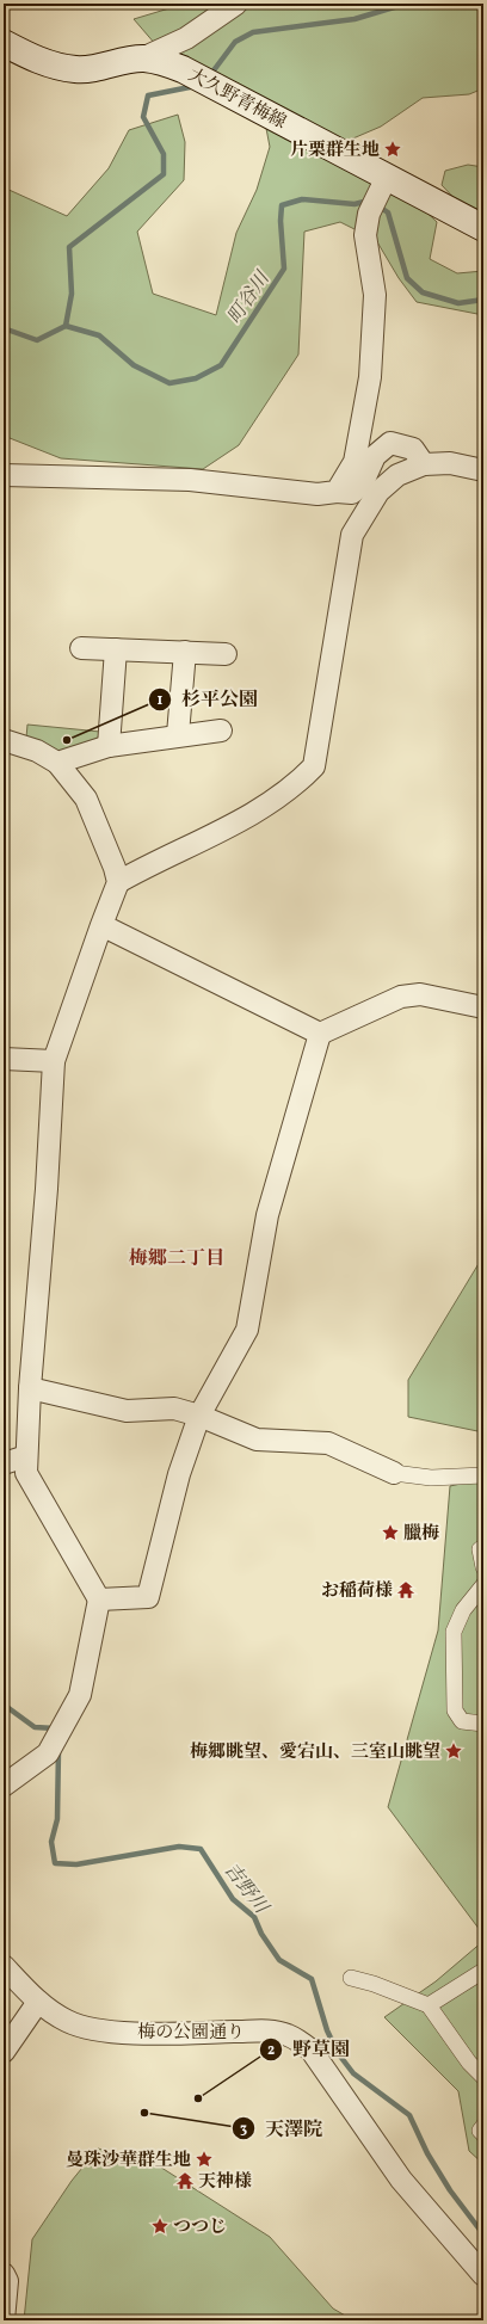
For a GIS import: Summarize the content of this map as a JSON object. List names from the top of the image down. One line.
{"streets":{"main road":["大久野青梅線"],"street":["梅の公園通り"]},"districts":["梅郷二丁目"],"water":["町谷川","吉野川"],"places":{"place":["片栗群生地","臘梅","梅郷眺望、愛宕山、三室山眺望","曼珠沙華群生地","つつじ"],"other":["杉平公園","野草園","天澤院"],"temple":["お稲荷様","天神様"]}}
